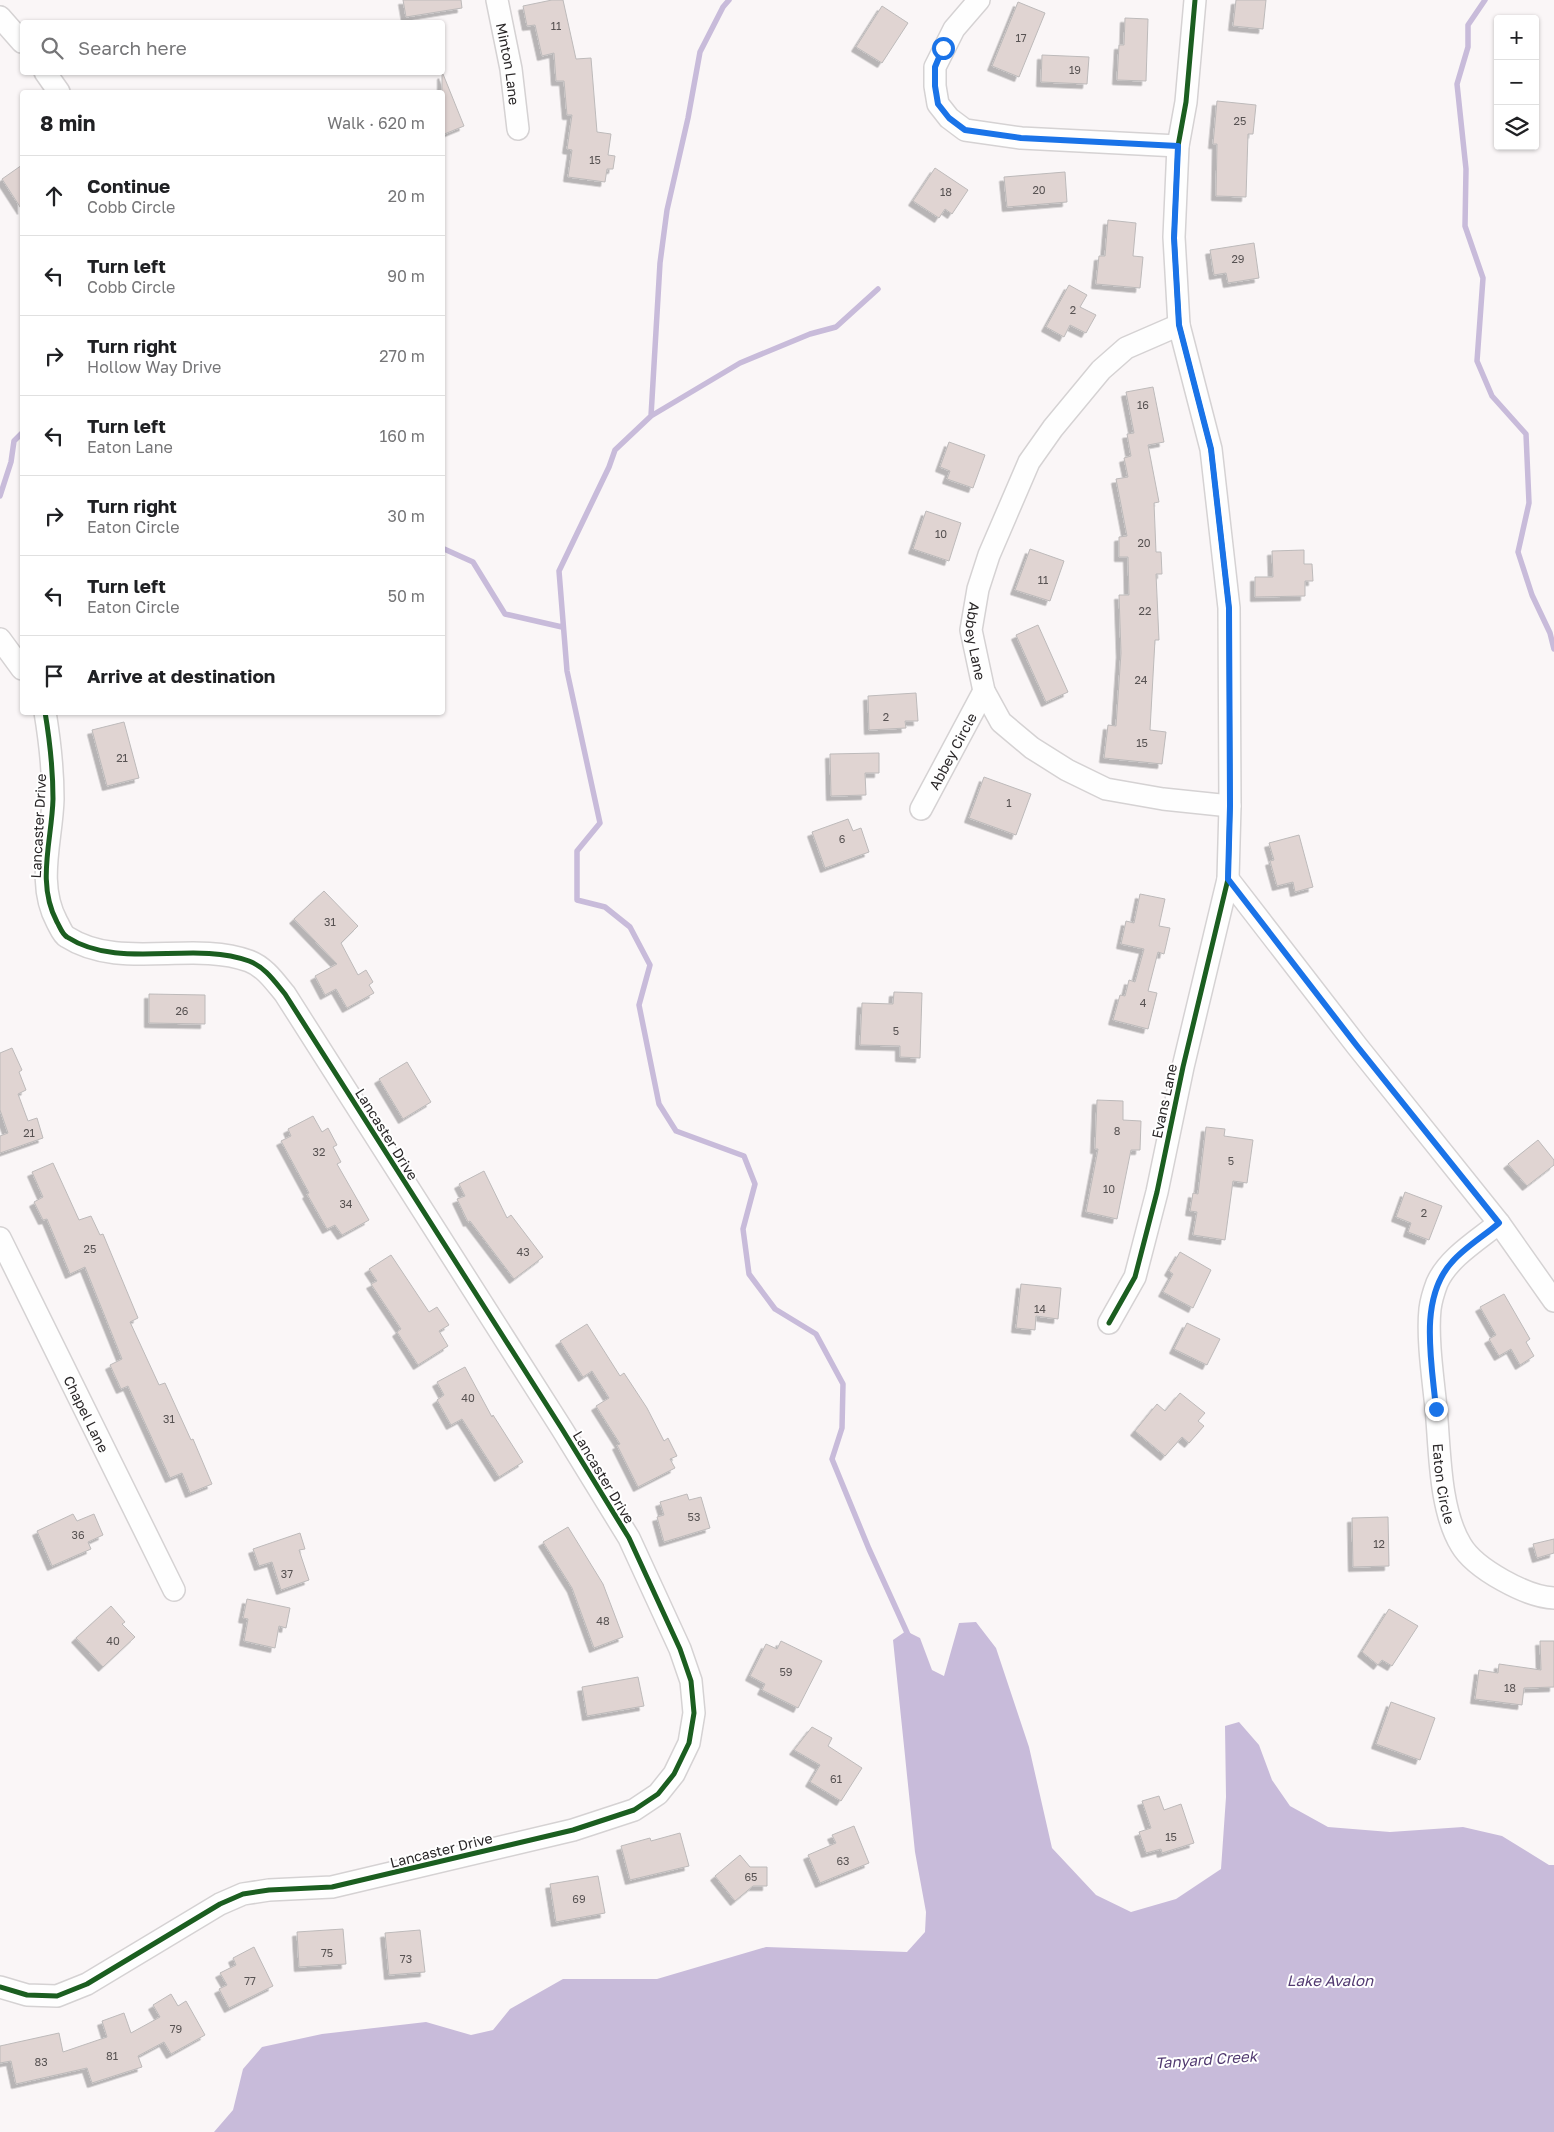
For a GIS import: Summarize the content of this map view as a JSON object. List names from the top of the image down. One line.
{"streets":{"street":["Minton Lane","Abbey Lane","Abbey Circle","Lancaster Drive","Evans Lane","Chapel Lane","Eaton Circle"]},"crossings":[["Abbey Lane","Abbey Circle"],["Abbey Lane","Evans Lane"]],"water":["Lake Avalon","Tanyard Creek"],"house_numbers":["11","17","19","25","15","20","18","29","2","16","10","20","11","22","24","2","15","21","1","6","31","4","26","5","8","21","32","5","10","34","2","25","43","14","40","31","53","36","12","37","48","40","59","18","61","15","63","65","69","75","73","77","79","81","83"],"page":{"map_buttons":["+","−"],"search":"Search here","heading":["8 min","Walk · 620 m"],"list":[["Continue","Cobb Circle","20 m"],["Turn left","Cobb Circle","90 m"],["Turn right","Hollow Way Drive","270 m"],["Turn left","Eaton Lane","160 m"],["Turn right","Eaton Circle","30 m"],["Turn left","Eaton Circle","50 m"],"Arrive at destination"]}}
